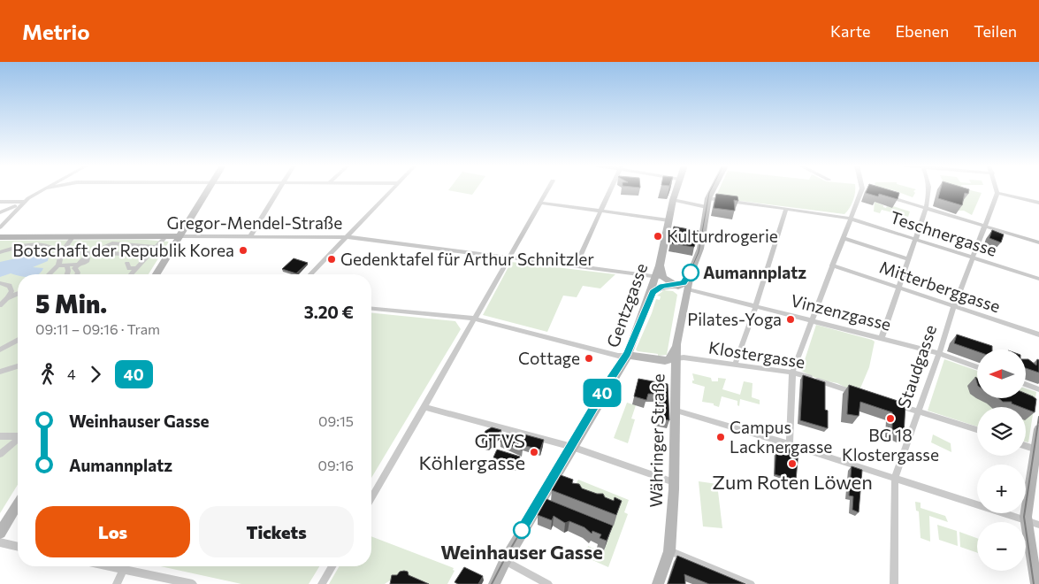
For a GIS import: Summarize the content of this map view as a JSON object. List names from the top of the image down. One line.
{"streets":{"main road":["Gregor-Mendel-Straße","Gentzgasse","Währinger Straße"],"street":["Teschnergasse","Mitterberggasse","Vinzenzgasse","Klostergasse","Staudgasse"]},"crossings":[["Gregor-Mendel-Straße","Gentzgasse"],["Teschnergasse","Staudgasse"],["Teschnergasse","Währinger Straße"],["Mitterberggasse","Staudgasse"],["Vinzenzgasse","Staudgasse"],["Vinzenzgasse","Währinger Straße"],["Klostergasse","Währinger Straße"]],"places":["Kulturdrogerie","Botschaft der Republik Korea","Gedenktafel für Arthur Schnitzler","Aumannplatz","Pilates-Yoga","Cottage","BG 18 Klostergasse","Campus Lacknergasse","GTVS Köhlergasse","Zum Roten Löwen","Weinhauser Gasse"],"lines":["tram line 40"],"north":"left","page":{"header":"Metrio","nav":["Karte","Ebenen","Teilen"],"on_map":"40","heading":["5 Min.","09:11 – 09:16 · Tram","3.20 €"],"map_buttons":["+","−"],"legs":["4","40"],"list":[{"name":"Weinhauser Gasse","value":"09:15"},{"name":"Aumannplatz","value":"09:16"}],"buttons":["Los","Tickets"]}}
